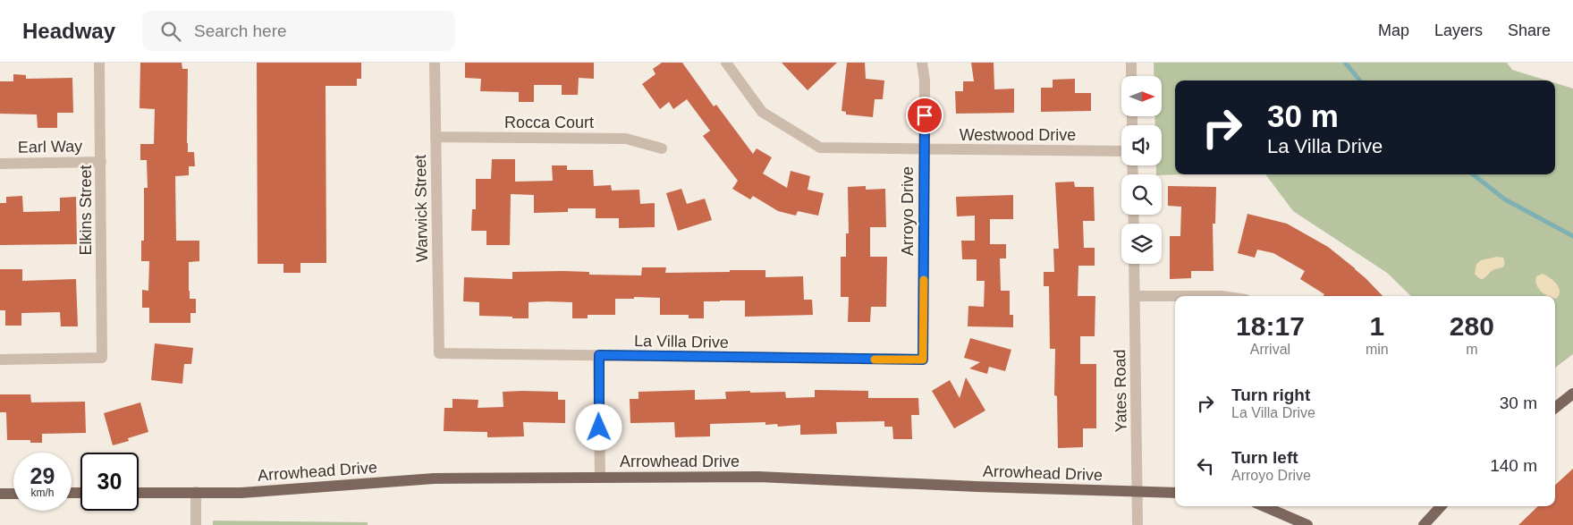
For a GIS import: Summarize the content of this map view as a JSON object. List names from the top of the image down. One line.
{"streets":{"main road":["Arrowhead Drive"],"street":["Rocca Court","Westwood Drive","Earl Way","Warwick Street","Elkins Street","Arroyo Drive","La Villa Drive","Yates Road"]},"crossings":[["Rocca Court","Warwick Street"],["Westwood Drive","Arroyo Drive"],["Earl Way","Elkins Street"],["Warwick Street","La Villa Drive"],["Arroyo Drive","La Villa Drive"],["Yates Road","Arrowhead Drive"]],"north":"right","page":{"header":"Headway","search":"Search here","nav":["Map","Layers","Share"],"turn":["30 m","La Villa Drive"],"eta":["18:17","Arrival","1","min","280","m"],"list":[{"name":"Turn right","note":"La Villa Drive","value":"30 m"},{"name":"Turn left","note":"Arroyo Drive","value":"140 m"}],"speed":"29 km/h","limit":"30"}}
